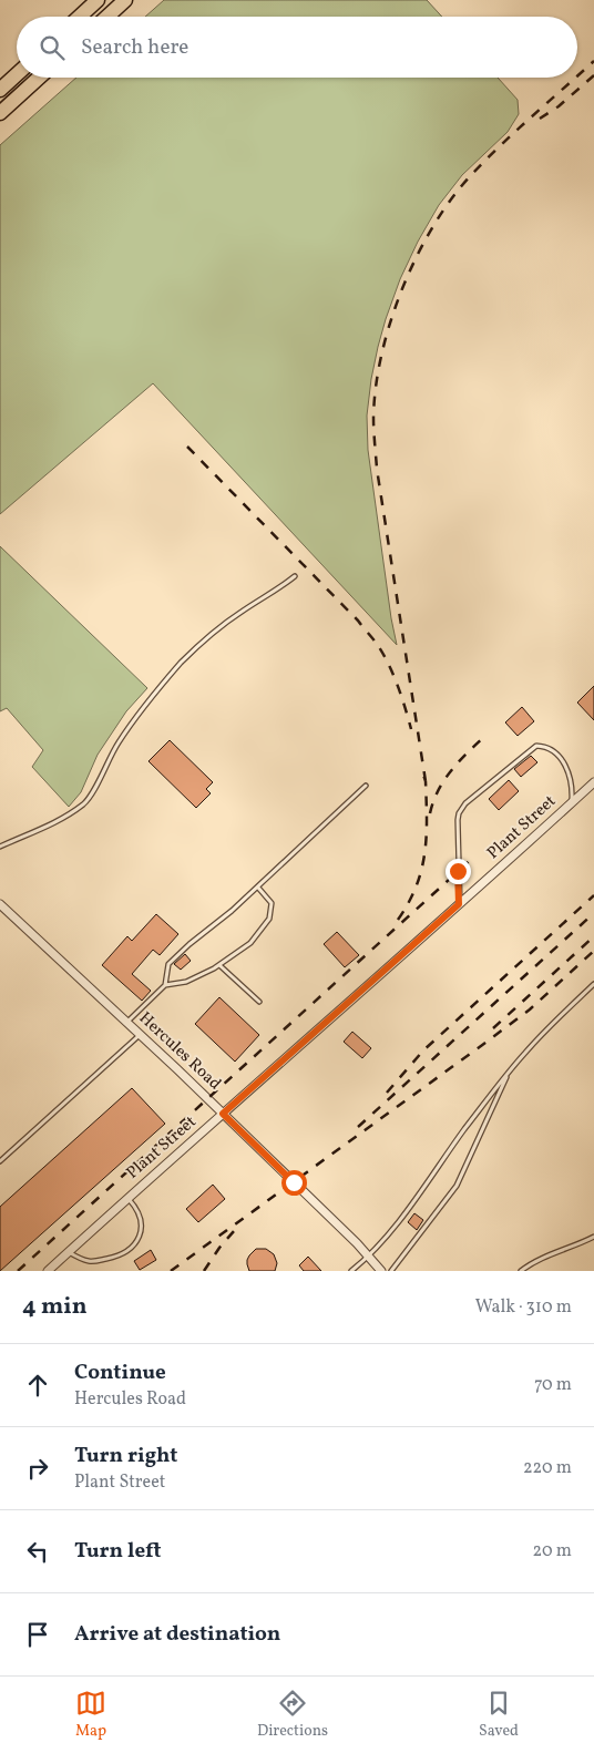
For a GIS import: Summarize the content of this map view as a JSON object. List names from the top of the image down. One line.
{"streets":{"street":["Plant Street","Hercules Road"]},"crossings":[["Plant Street","Hercules Road"]],"page":{"search":"Search here","heading":["4 min","Walk · 310 m"],"list":[["Continue","Hercules Road","70 m"],["Turn right","Plant Street","220 m"],["Turn left","20 m"],"Arrive at destination"],"nav":["Map","Directions","Saved"]}}
